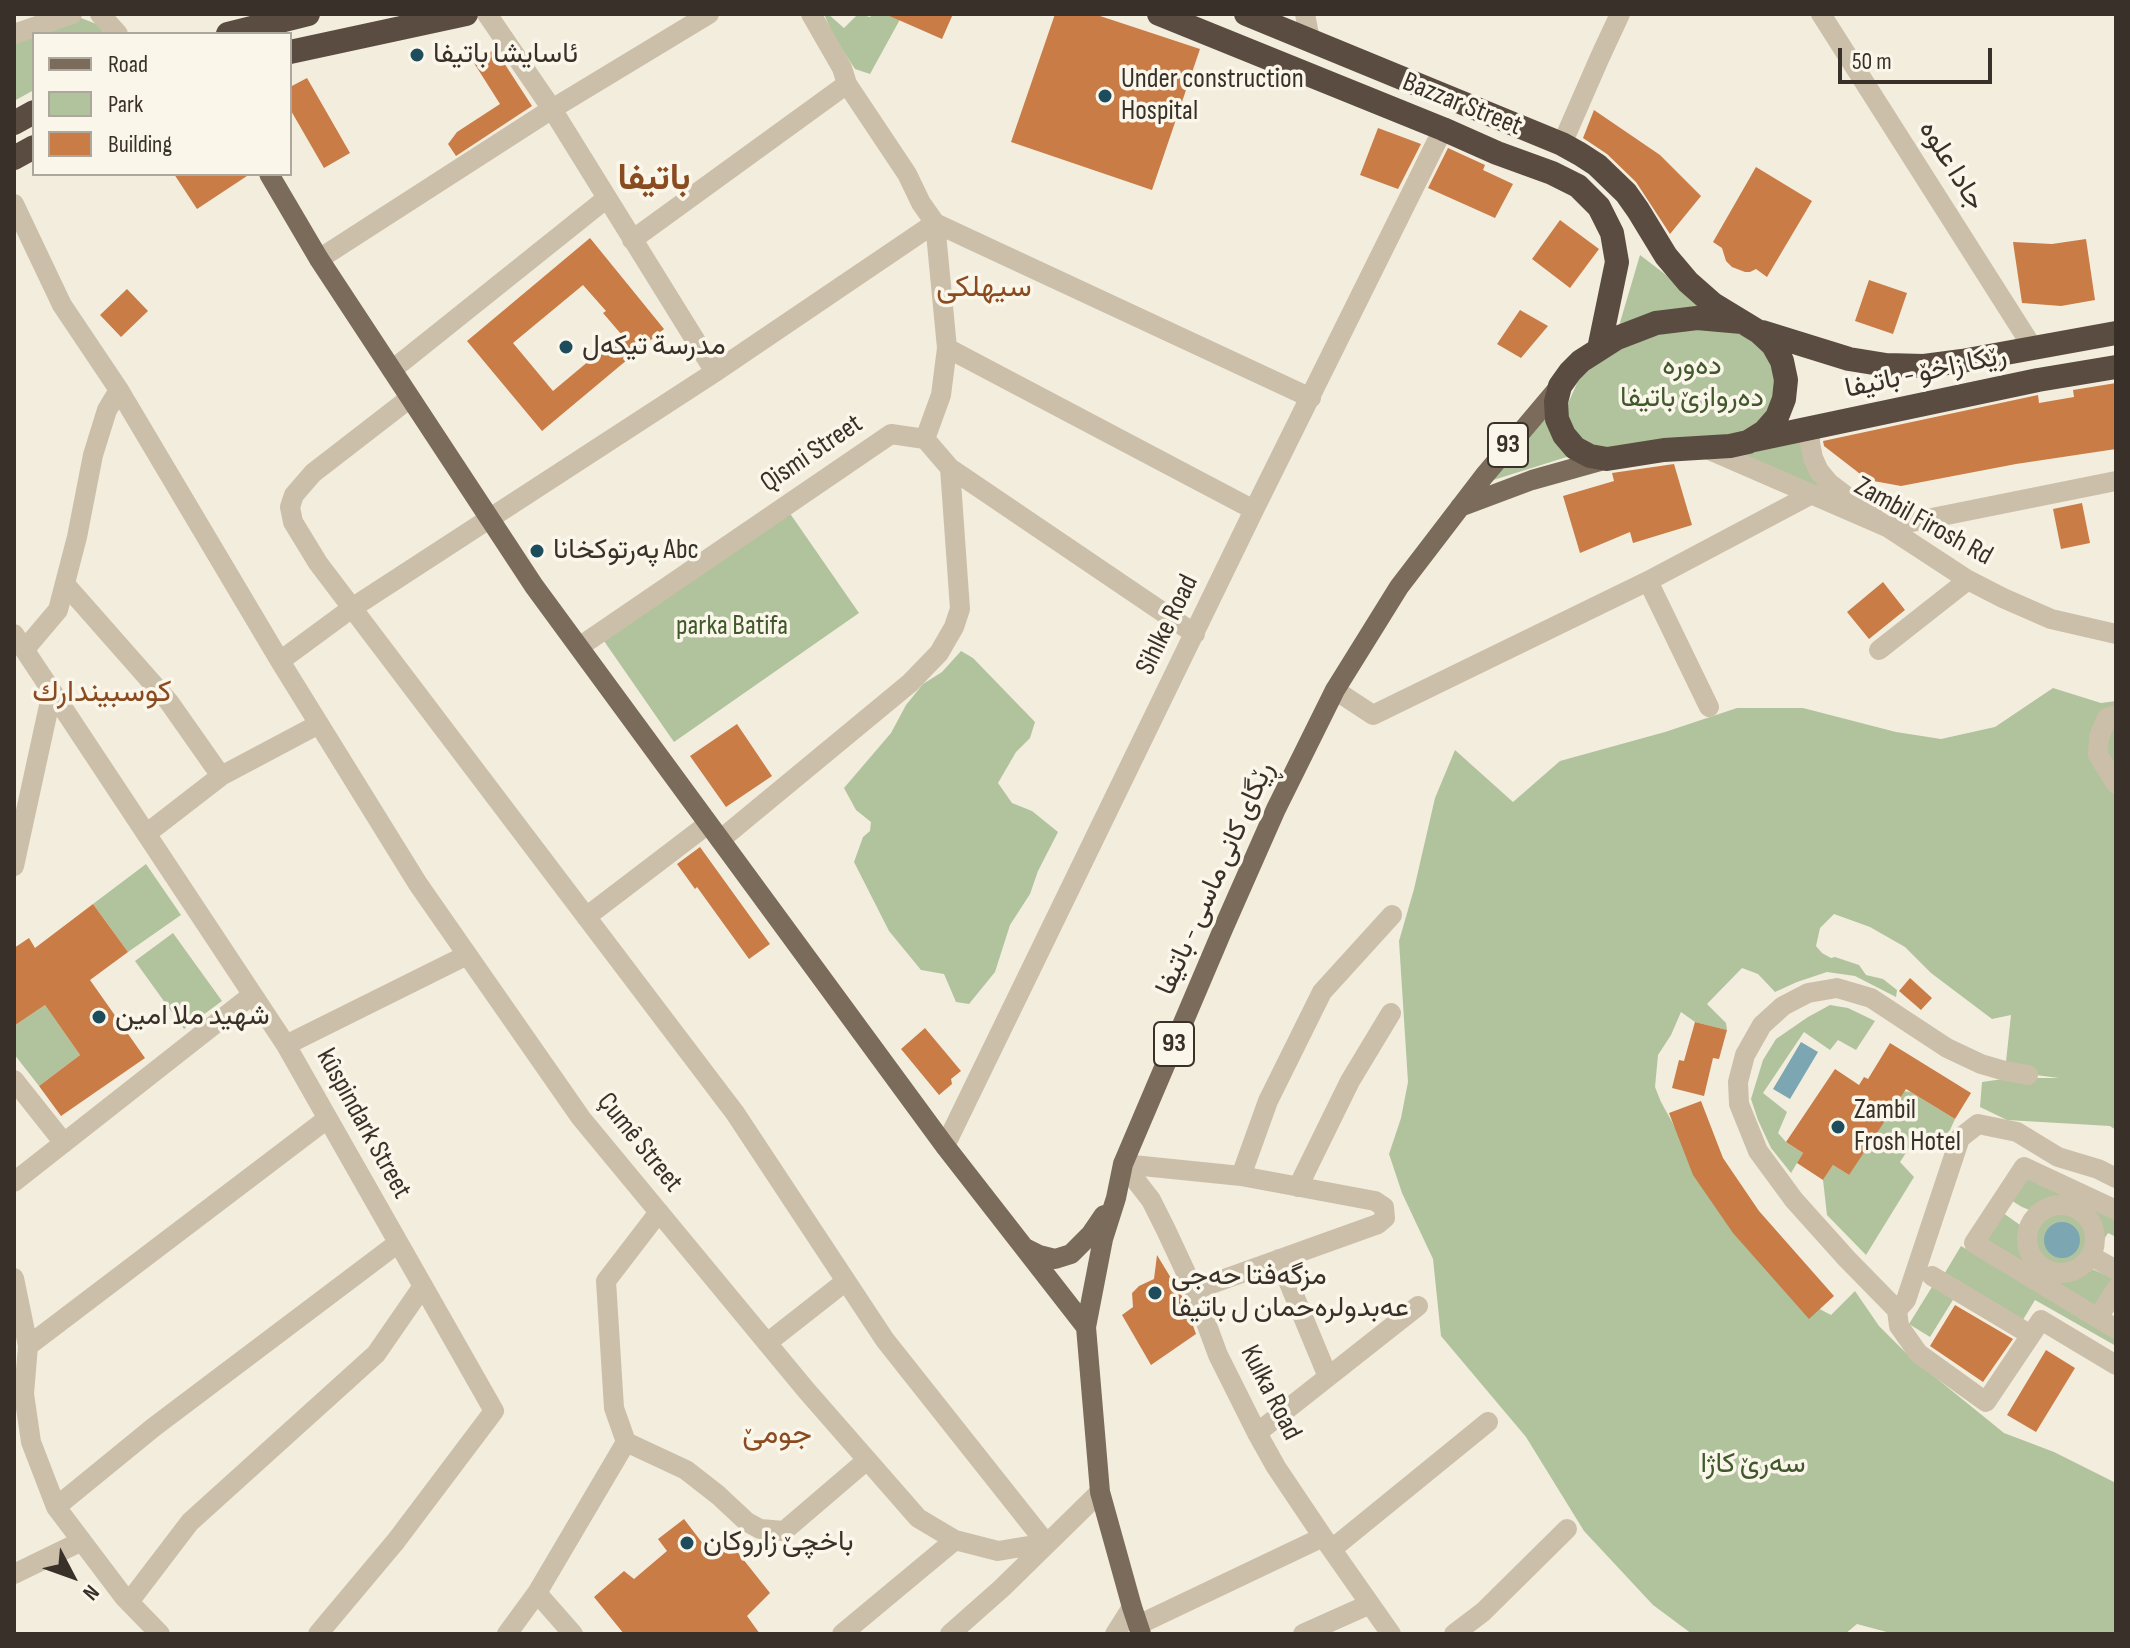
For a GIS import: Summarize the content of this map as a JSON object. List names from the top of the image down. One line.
{"streets":{"highway":["Bazzar Street","رێکا زاخۆ - باتیفا"],"main road":["93","ڕێگای کانی ماسی - باتيفا"],"street":["جادا علوه","Qismi Street","Zambil Firosh Rd","Sihlke Road","kûspindark Street","Çumê Street","Kulka Road"]},"crossings":[["Bazzar Street","رێکا زاخۆ - باتیفا"],["Bazzar Street","93"],["Bazzar Street","Zambil Firosh Rd"],["Bazzar Street","Sihlke Road"],["Bazzar Street","ڕێگای کانی ماسی - باتيفا"],["جادا علوه","رێکا زاخۆ - باتیفا"],["رێکا زاخۆ - باتیفا","93"],["رێکا زاخۆ - باتیفا","Zambil Firosh Rd"],["رێکا زاخۆ - باتیفا","ڕێگای کانی ماسی - باتيفا"],["93","Zambil Firosh Rd"],["93","ڕێگای کانی ماسی - باتيفا"],["Zambil Firosh Rd","ڕێگای کانی ماسی - باتيفا"],["ڕێگای کانی ماسی - باتيفا","Kulka Road"]],"districts":["باتیفا","سيهلكى","كوسبيندارك","جومێ"],"parks":["ده‌وره‌ ده‌روازێ باتيفا","parka Batifa","سەرێ کاژا"],"places":["ئاسایشا باتیفا","Under construction Hospital","مدرسة تيكه‌ل","په‌رتوكخانا Abc","شهيد ملا امين","Zambil Frosh Hotel","مزگەفتا حەجی عەبدولرەحمان ل باتیفا","باخچێ زاروکان"],"legend":["Road","Park","Building"],"scale_bar":"50 m","north":"bottom right"}
